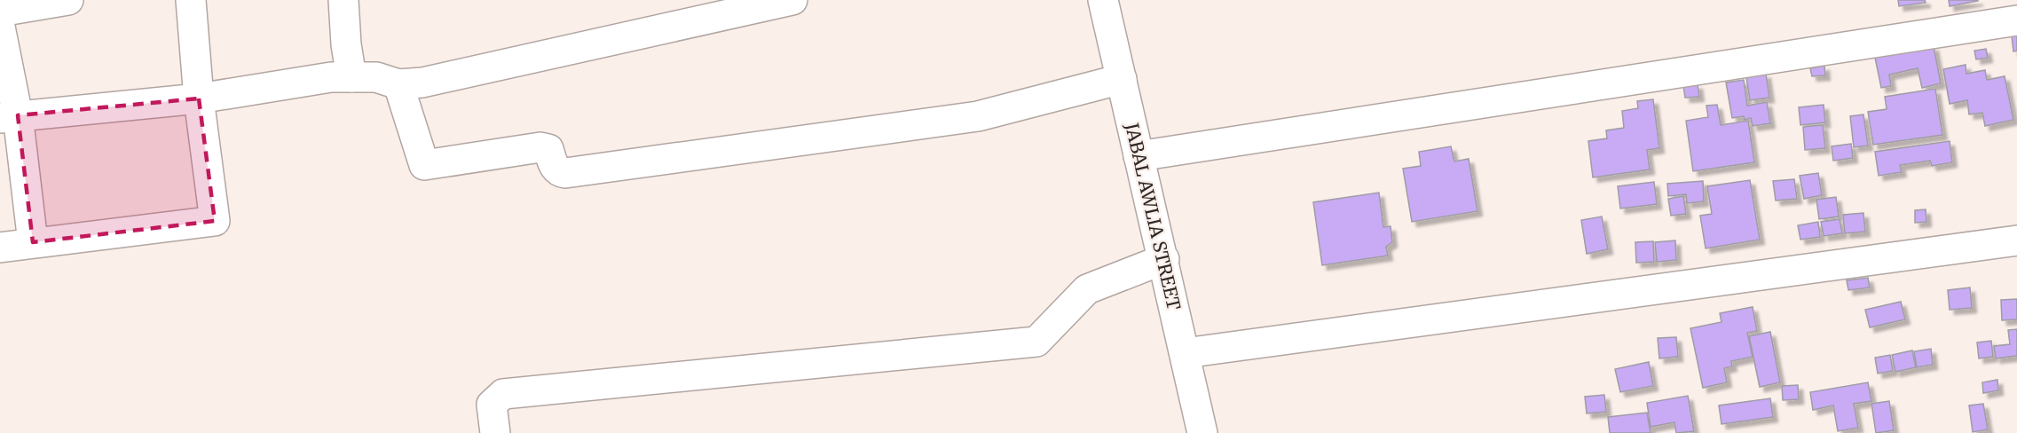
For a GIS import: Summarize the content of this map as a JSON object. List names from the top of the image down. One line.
{"streets":{"main road":["JABAL AWLIA STREET"]}}
